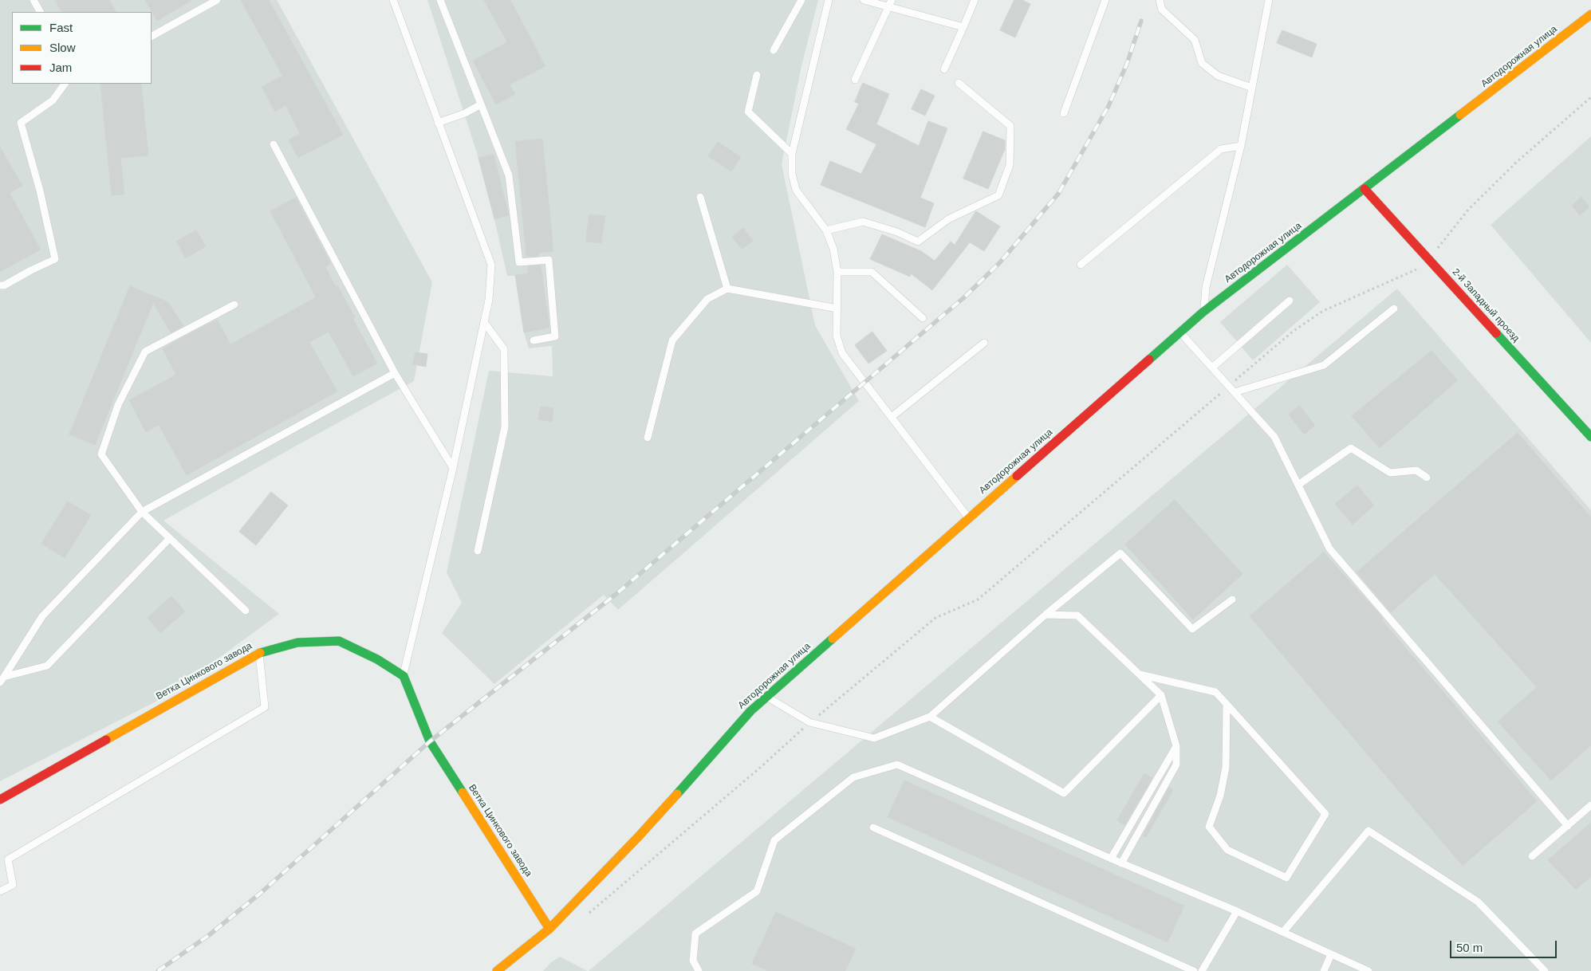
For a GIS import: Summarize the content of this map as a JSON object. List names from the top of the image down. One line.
{"streets":{"street":["Автодорожная улица","2-й Западный проезд","Ветка Цинкового завода"]},"crossings":[["Автодорожная улица","2-й Западный проезд"],["Автодорожная улица","Ветка Цинкового завода"]],"legend":["Fast","Slow","Jam"],"scale_bar":"50 m"}
